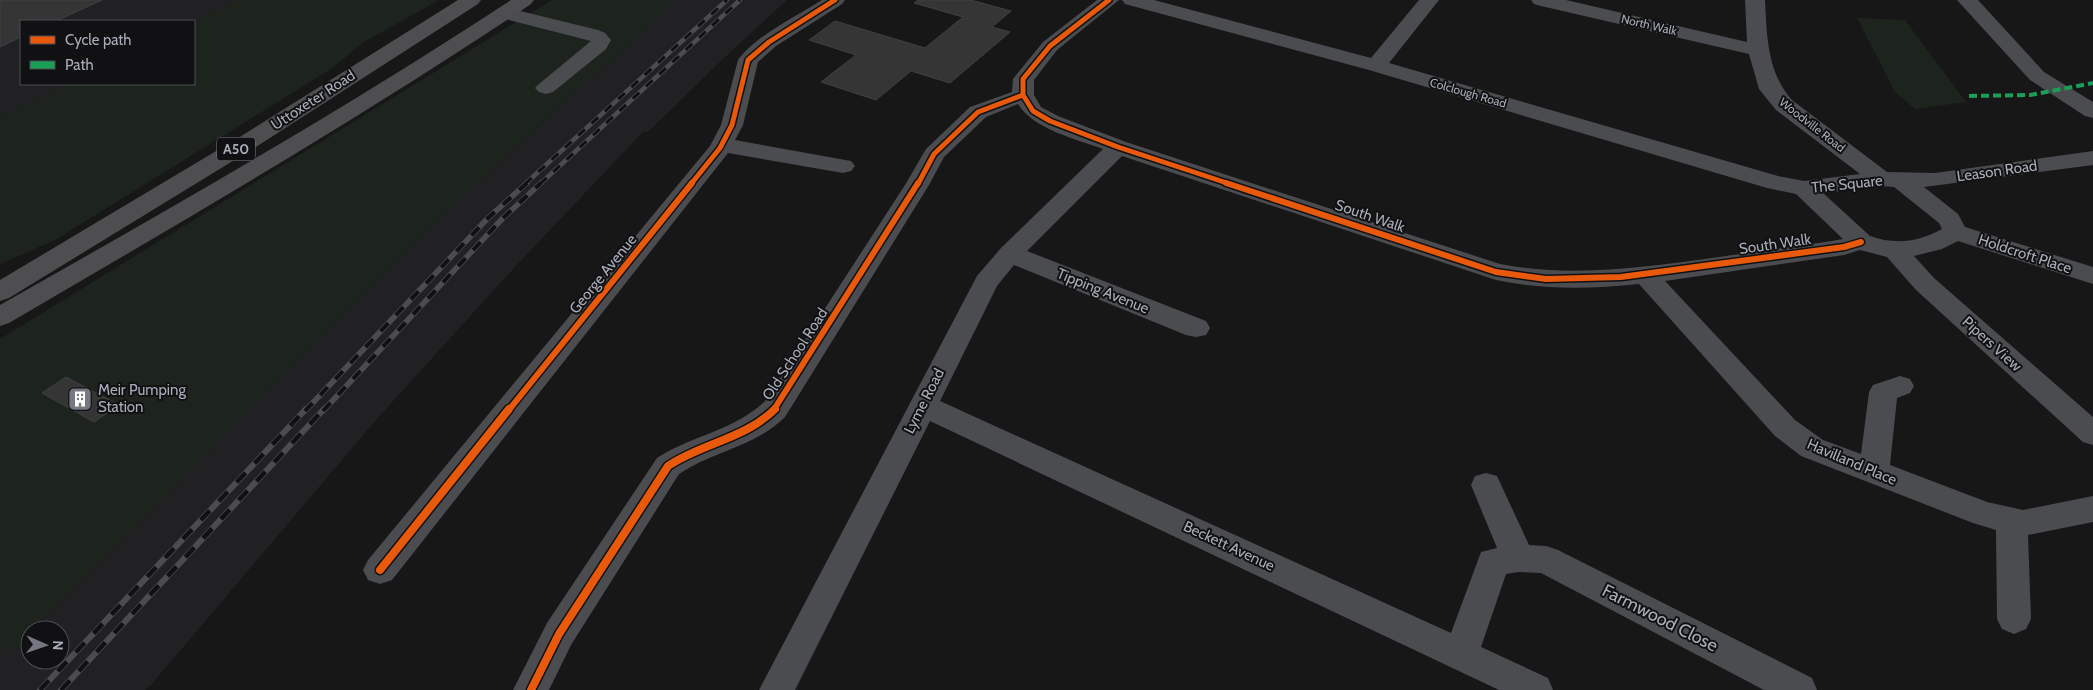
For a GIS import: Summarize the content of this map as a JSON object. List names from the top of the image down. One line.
{"streets":{"highway":["Uttoxeter Road","A50"],"street":["North Walk","Colclough Road","Woodville Road","Leason Road","The Square","South Walk","Holdcroft Place","George Avenue","Tipping Avenue","Pipers View","Old School Road","Lyme Road","Havilland Place","Beckett Avenue","Farmwood Close"]},"crossings":[["North Walk","Woodville Road"],["Colclough Road","The Square"],["Woodville Road","Leason Road"],["Woodville Road","The Square"],["Leason Road","The Square"],["The Square","South Walk"],["The Square","Holdcroft Place"],["The Square","Pipers View"],["South Walk","Old School Road"],["South Walk","Lyme Road"],["South Walk","Havilland Place"],["Tipping Avenue","Lyme Road"],["Lyme Road","Beckett Avenue"],["Beckett Avenue","Farmwood Close"]],"places":{"building":["Meir Pumping Station"]},"legend":["Cycle path","Path"],"north":"right"}
